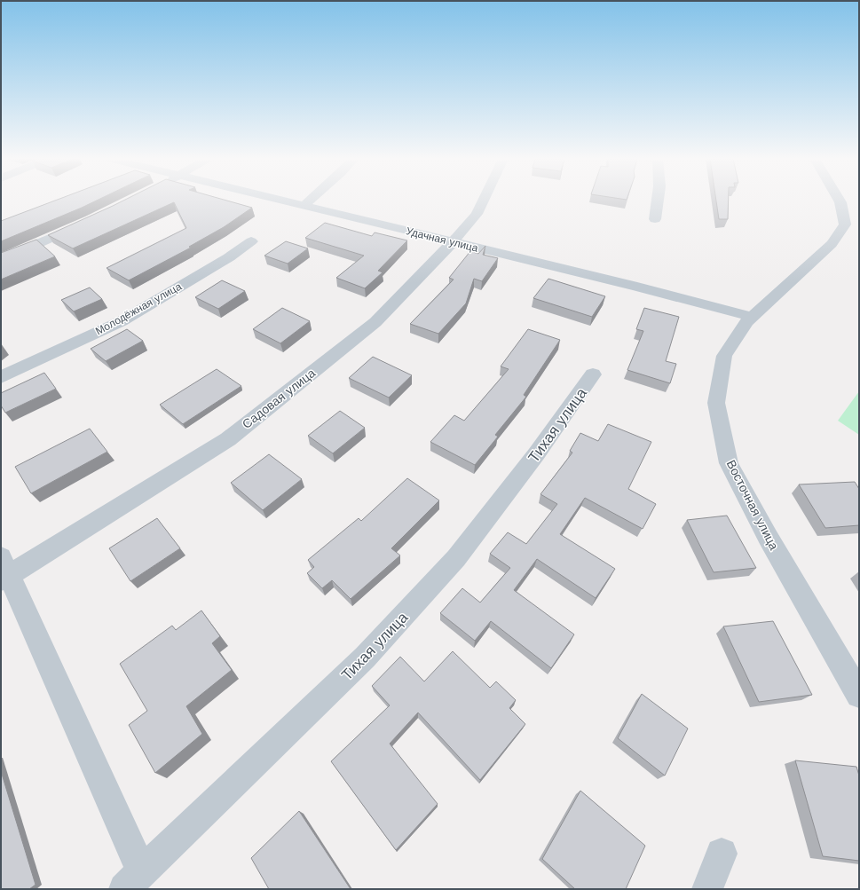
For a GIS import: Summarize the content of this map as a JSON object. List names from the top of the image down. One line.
{"streets":{"street":["Удачная улица","Молодёжная улица","Садовая улица","Тихая улица","Восточная улица"]},"crossings":[["Удачная улица","Садовая улица"],["Удачная улица","Восточная улица"]]}
